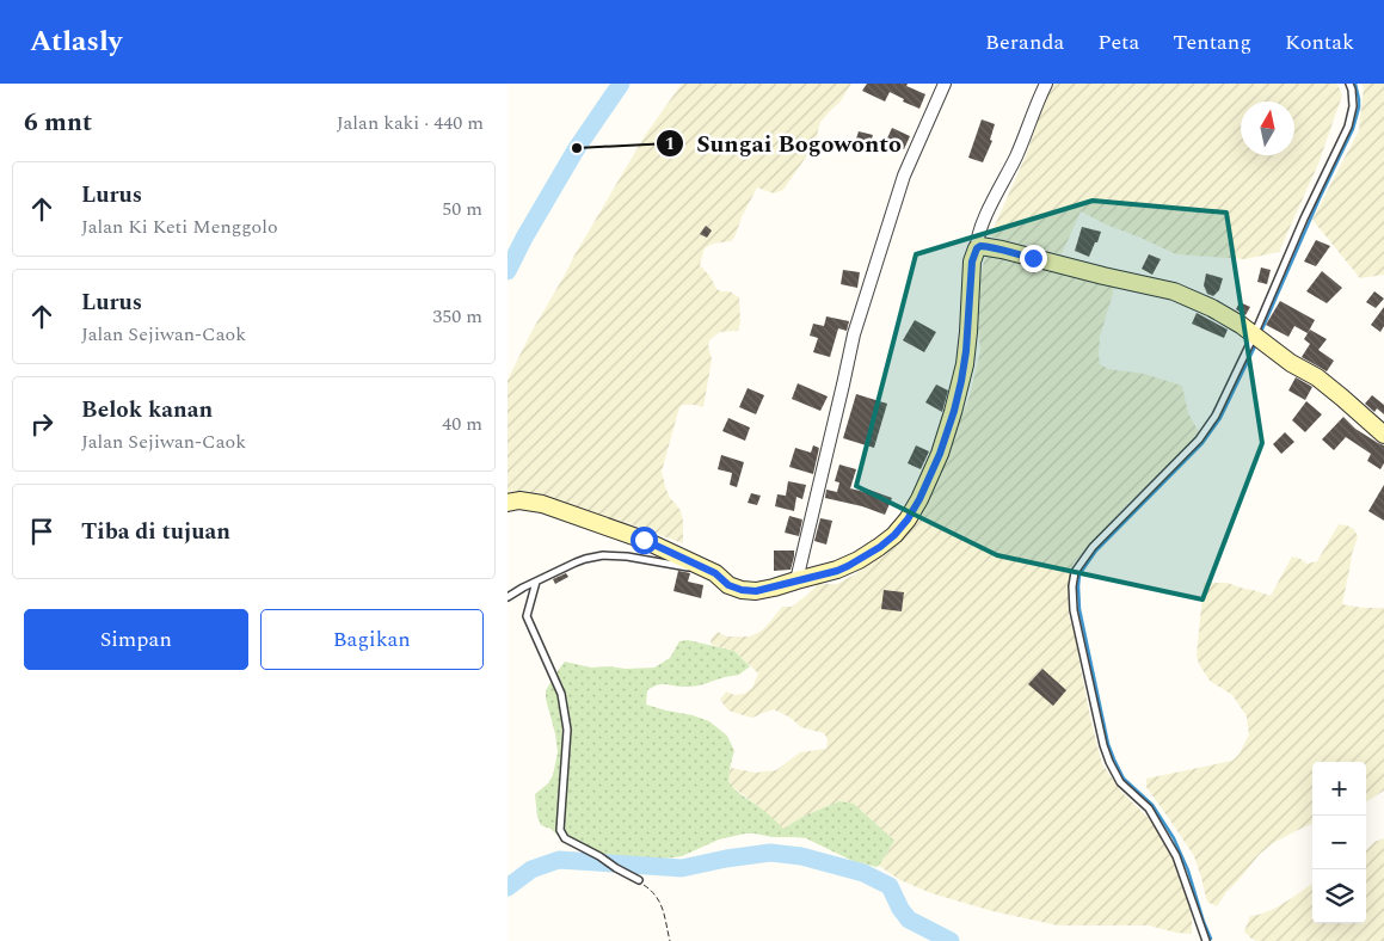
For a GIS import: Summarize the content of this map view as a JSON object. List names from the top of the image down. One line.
{"places":["Sungai Bogowonto"],"north":"top","page":{"header":"Atlasly","nav":["Beranda","Peta","Tentang","Kontak"],"heading":["6 mnt","Jalan kaki · 440 m"],"list":[["Lurus","Jalan Ki Keti Menggolo","50 m"],["Lurus","Jalan Sejiwan-Caok","350 m"],["Belok kanan","Jalan Sejiwan-Caok","40 m"],"Tiba di tujuan"],"buttons":["Simpan","Bagikan"],"map_buttons":["+","−"]}}
